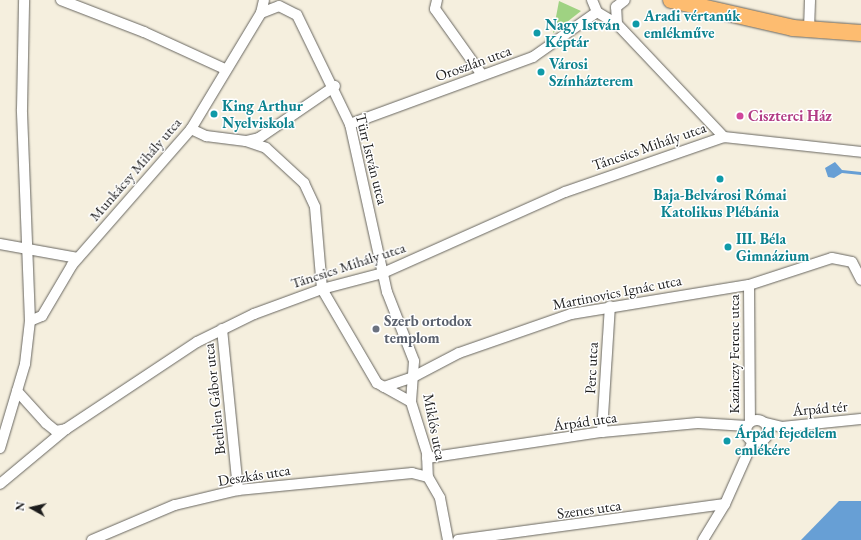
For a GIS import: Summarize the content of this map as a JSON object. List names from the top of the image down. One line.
{"streets":{"street":["Oroszlán utca","Táncsics Mihály utca","Türr István utca","Munkácsy Mihály utca","Martinovics Ignác utca","Kazinczy Ferenc utca","Perc utca","Bethlen Gábor utca","Árpád tér","Árpád utca","Miklós utca","Deszkás utca","Szenes utca"]},"crossings":[["Oroszlán utca","Türr István utca"],["Táncsics Mihály utca","Türr István utca"],["Táncsics Mihály utca","Bethlen Gábor utca"],["Táncsics Mihály utca","Miklós utca"],["Türr István utca","Munkácsy Mihály utca"],["Türr István utca","Miklós utca"],["Martinovics Ignác utca","Kazinczy Ferenc utca"],["Martinovics Ignác utca","Perc utca"],["Martinovics Ignác utca","Miklós utca"],["Kazinczy Ferenc utca","Árpád tér"],["Kazinczy Ferenc utca","Árpád utca"],["Perc utca","Árpád utca"],["Bethlen Gábor utca","Deszkás utca"],["Árpád tér","Árpád utca"],["Árpád utca","Miklós utca"],["Miklós utca","Deszkás utca"]],"places":["Aradi vértanúk emlékműve","Nagy István Képtár","Városi Színházterem","King Arthur Nyelviskola","Ciszterci Ház","Baja-Belvárosi Római Katolikus Plébánia","III. Béla Gimnázium","Szerb ortodox templom","Árpád fejedelem emlékére"],"north":"left"}
